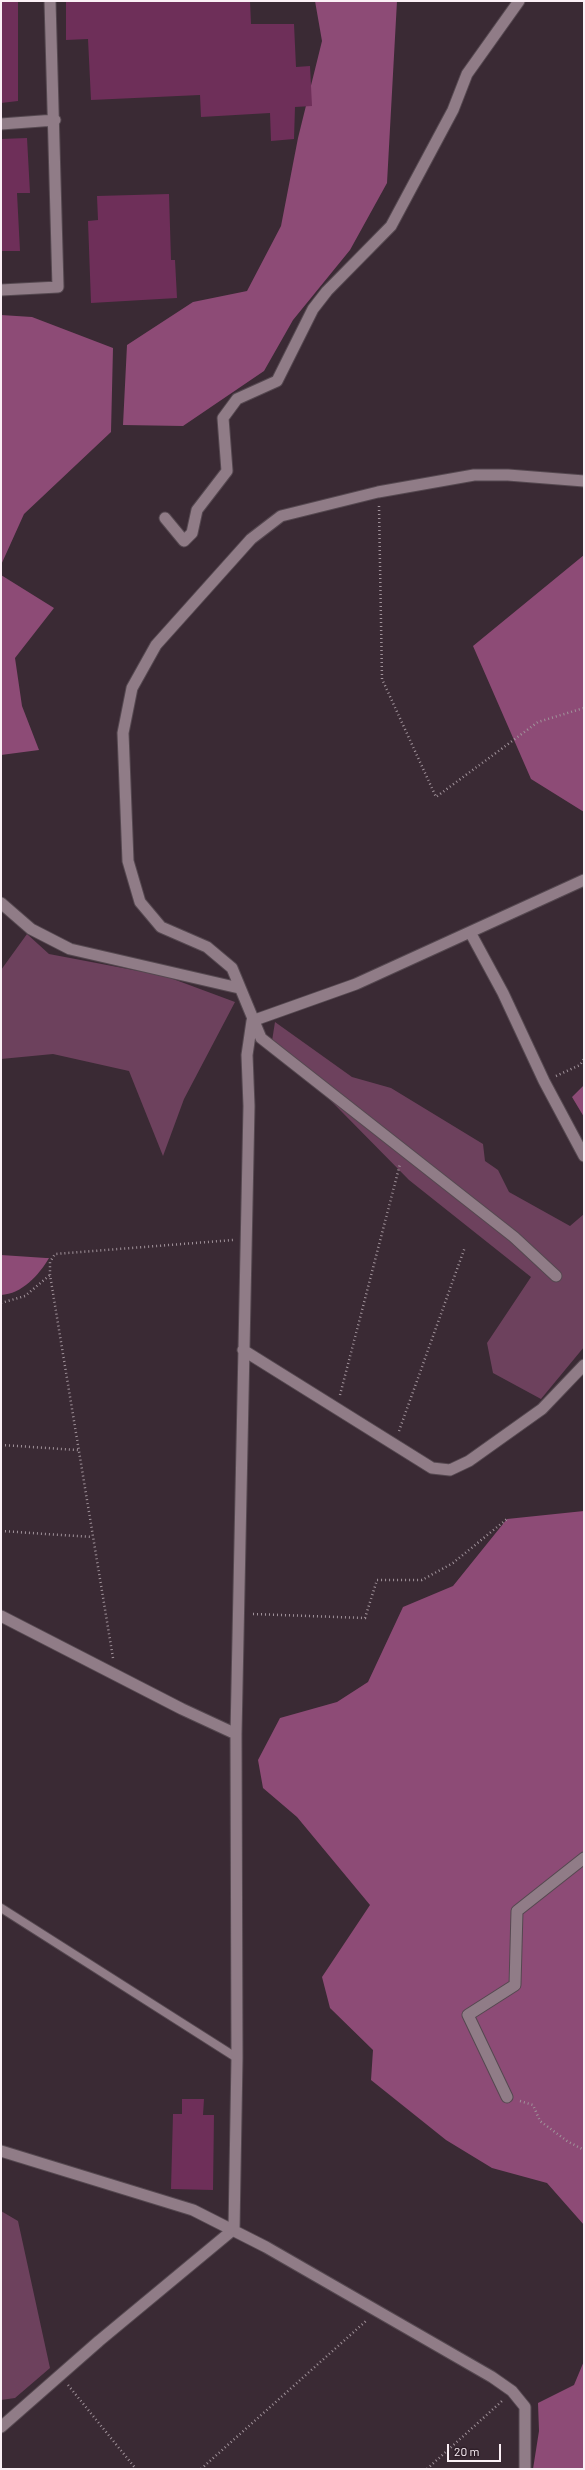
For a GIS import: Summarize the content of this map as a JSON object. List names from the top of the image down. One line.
{"scale_bar":"20 m"}
